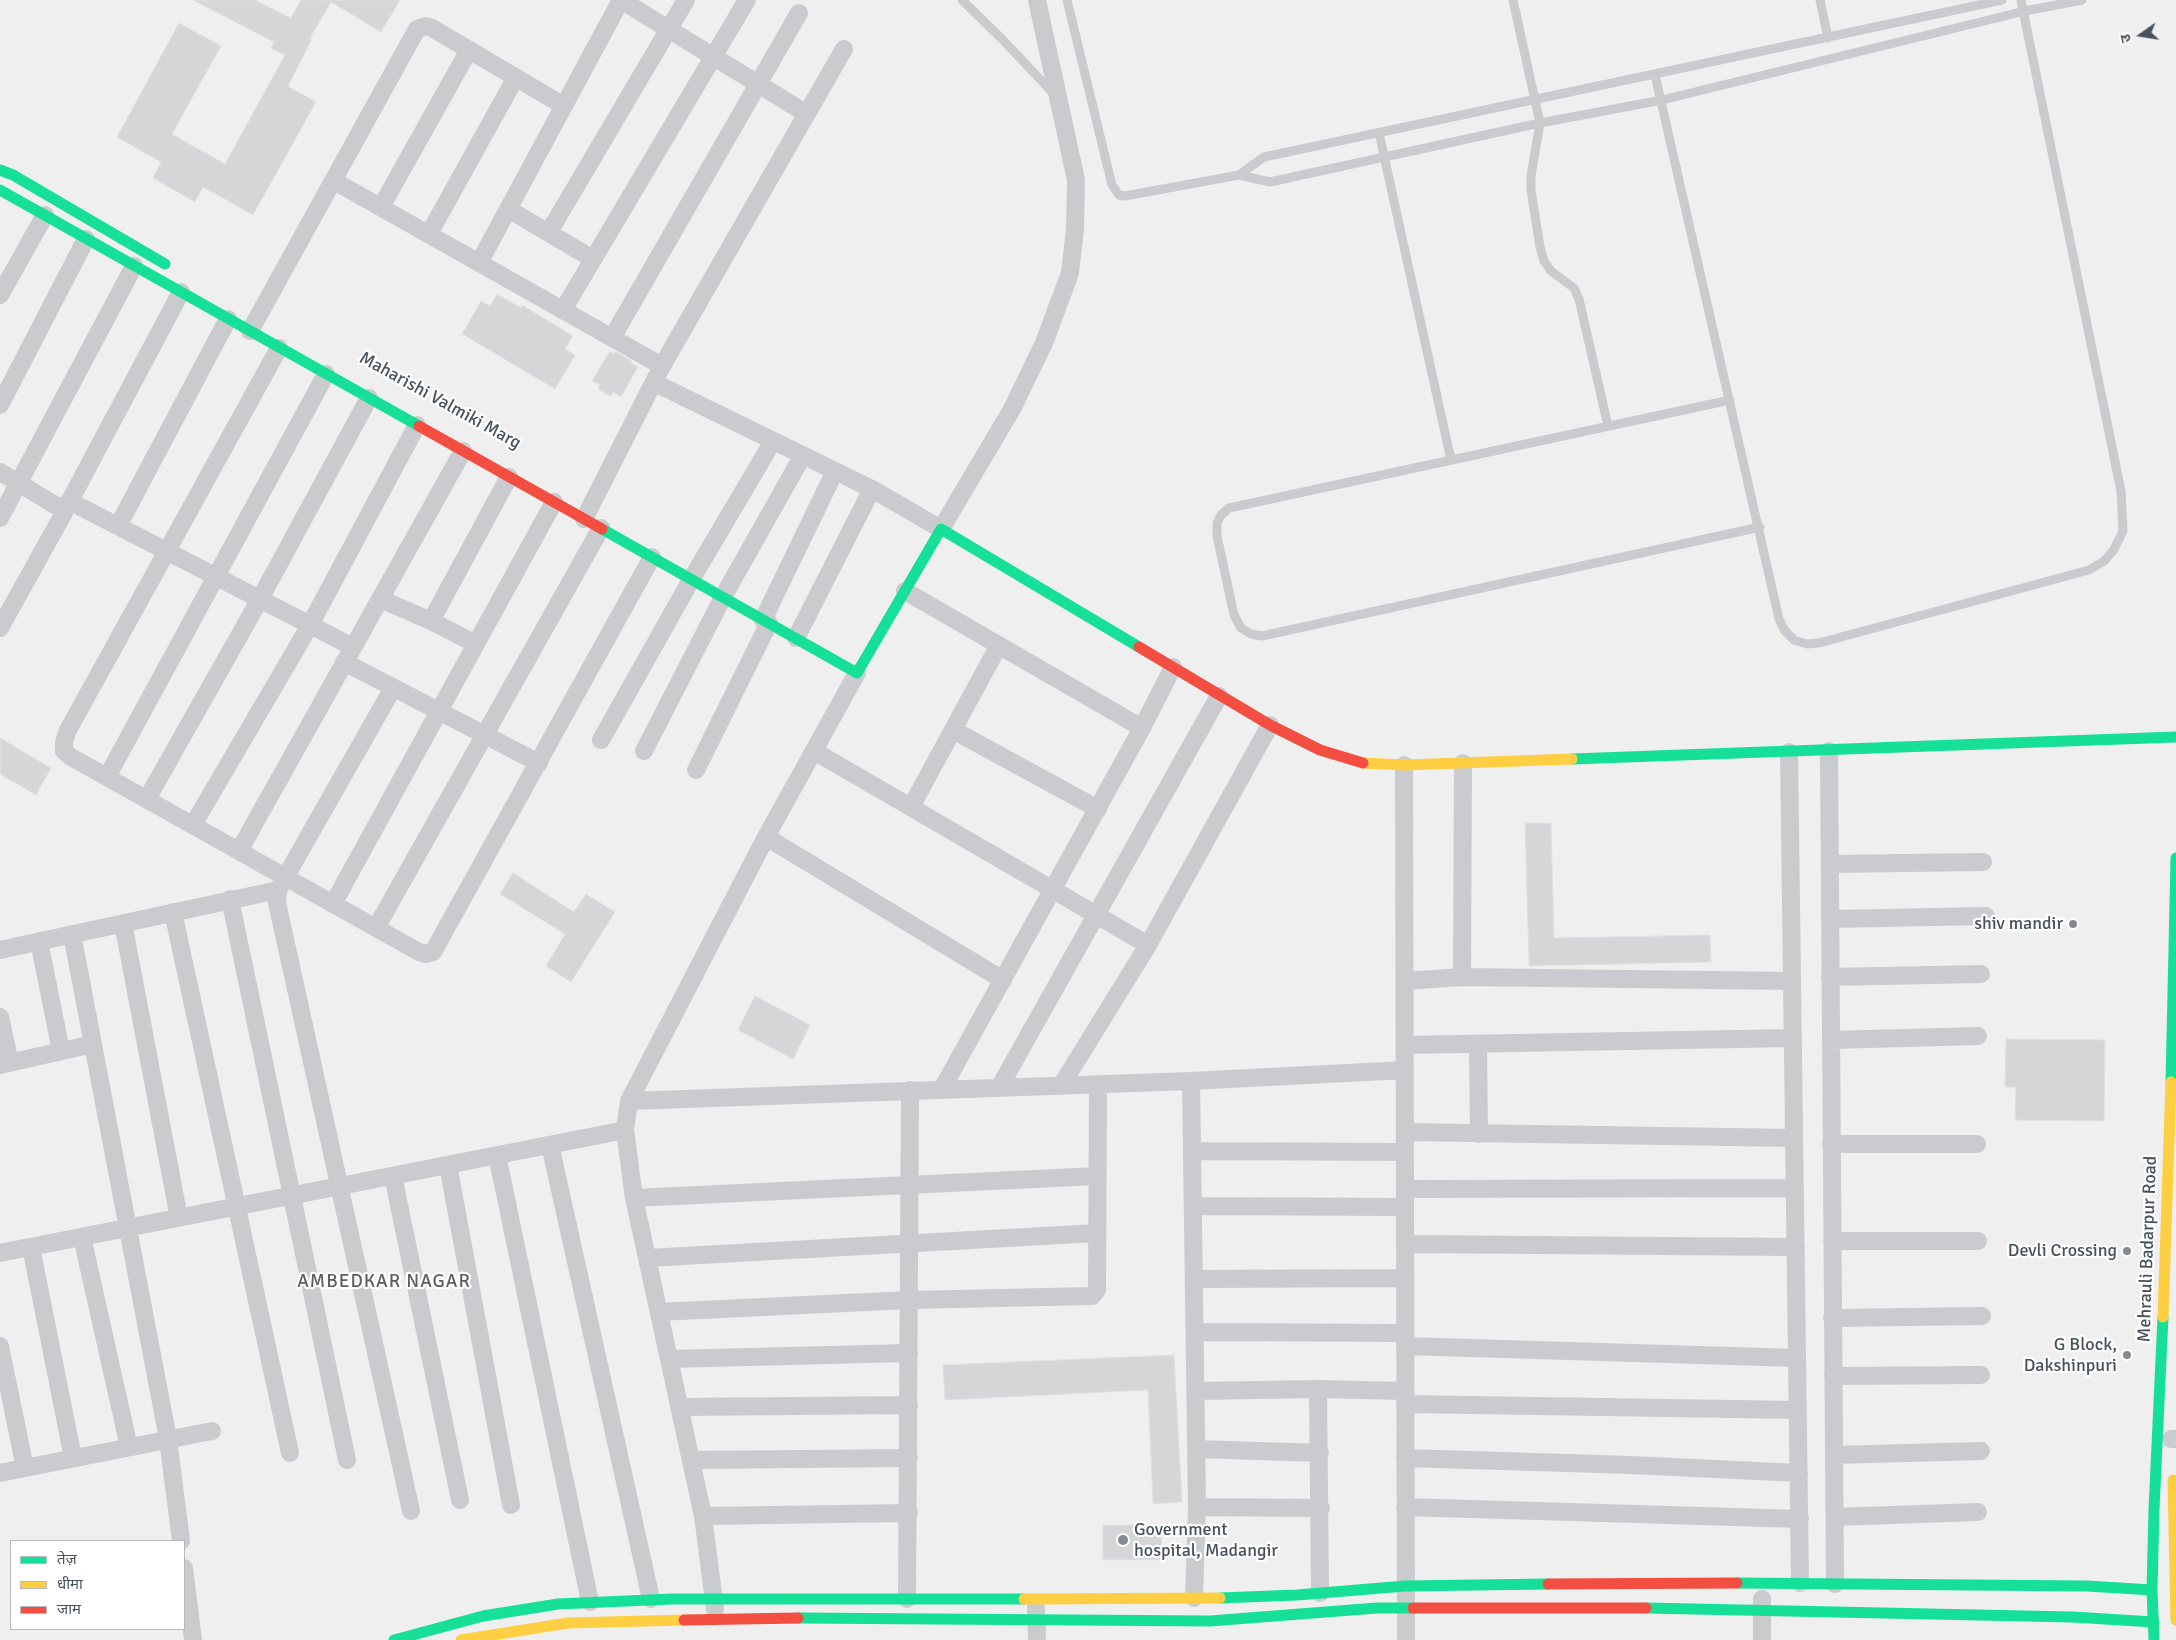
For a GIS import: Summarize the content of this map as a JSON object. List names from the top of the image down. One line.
{"streets":{"street":["Maharishi Valmiki Marg","Mehrauli Badarpur Road"]},"districts":["AMBEDKAR NAGAR"],"places":["shiv mandir","Devli Crossing","G Block, Dakshinpuri","Government hospital, Madangir"],"legend":["तेज़","धीमा","जाम"],"north":"left"}
